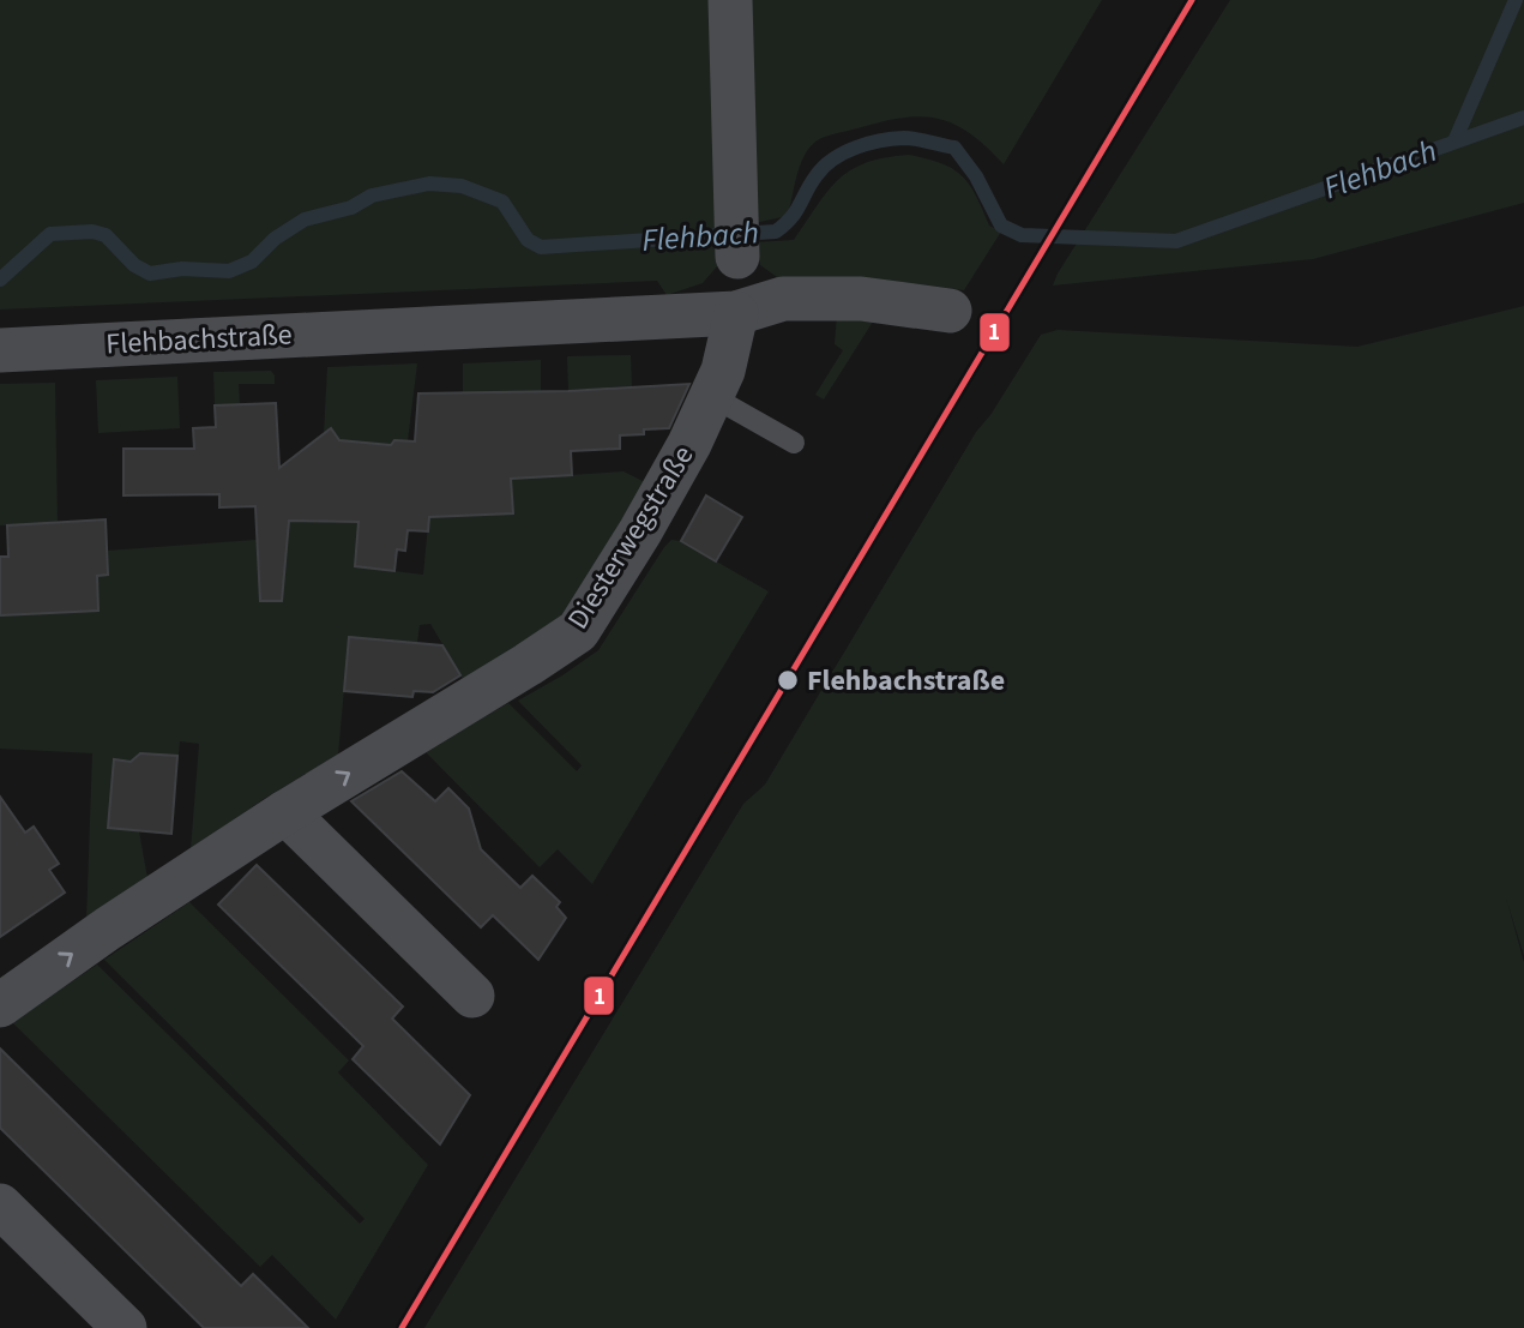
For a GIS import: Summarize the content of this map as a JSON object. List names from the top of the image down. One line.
{"streets":{"street":["Flehbachstraße","Diesterwegstraße"]},"crossings":[["Flehbachstraße","Diesterwegstraße"]],"one_way":["Diesterwegstraße"],"water":["Flehbach"],"places":["Flehbachstraße"],"lines":["transit line 1"]}
